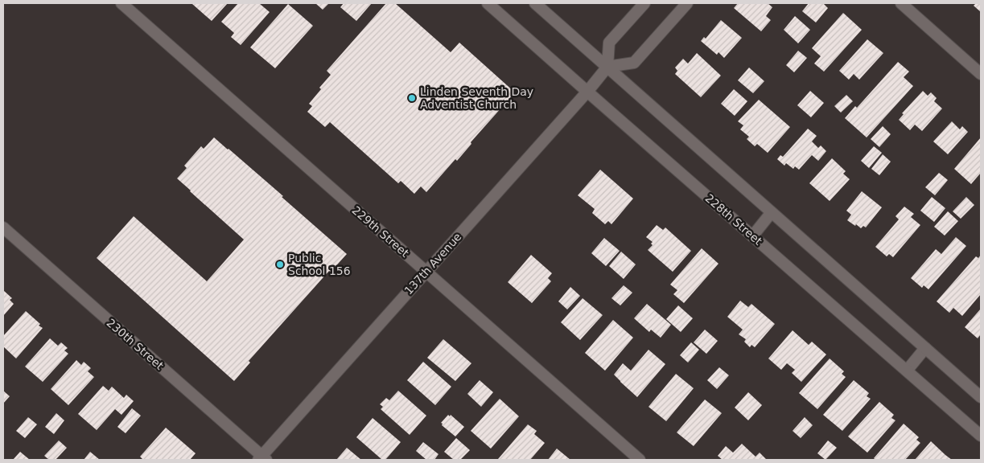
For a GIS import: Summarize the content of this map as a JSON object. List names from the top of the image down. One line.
{"streets":{"street":["228th Street","229th Street","137th Avenue","230th Street"]},"crossings":[["228th Street","137th Avenue"],["229th Street","137th Avenue"],["137th Avenue","230th Street"]],"places":["Linden Seventh Day Adventist Church","Public School 156"]}
